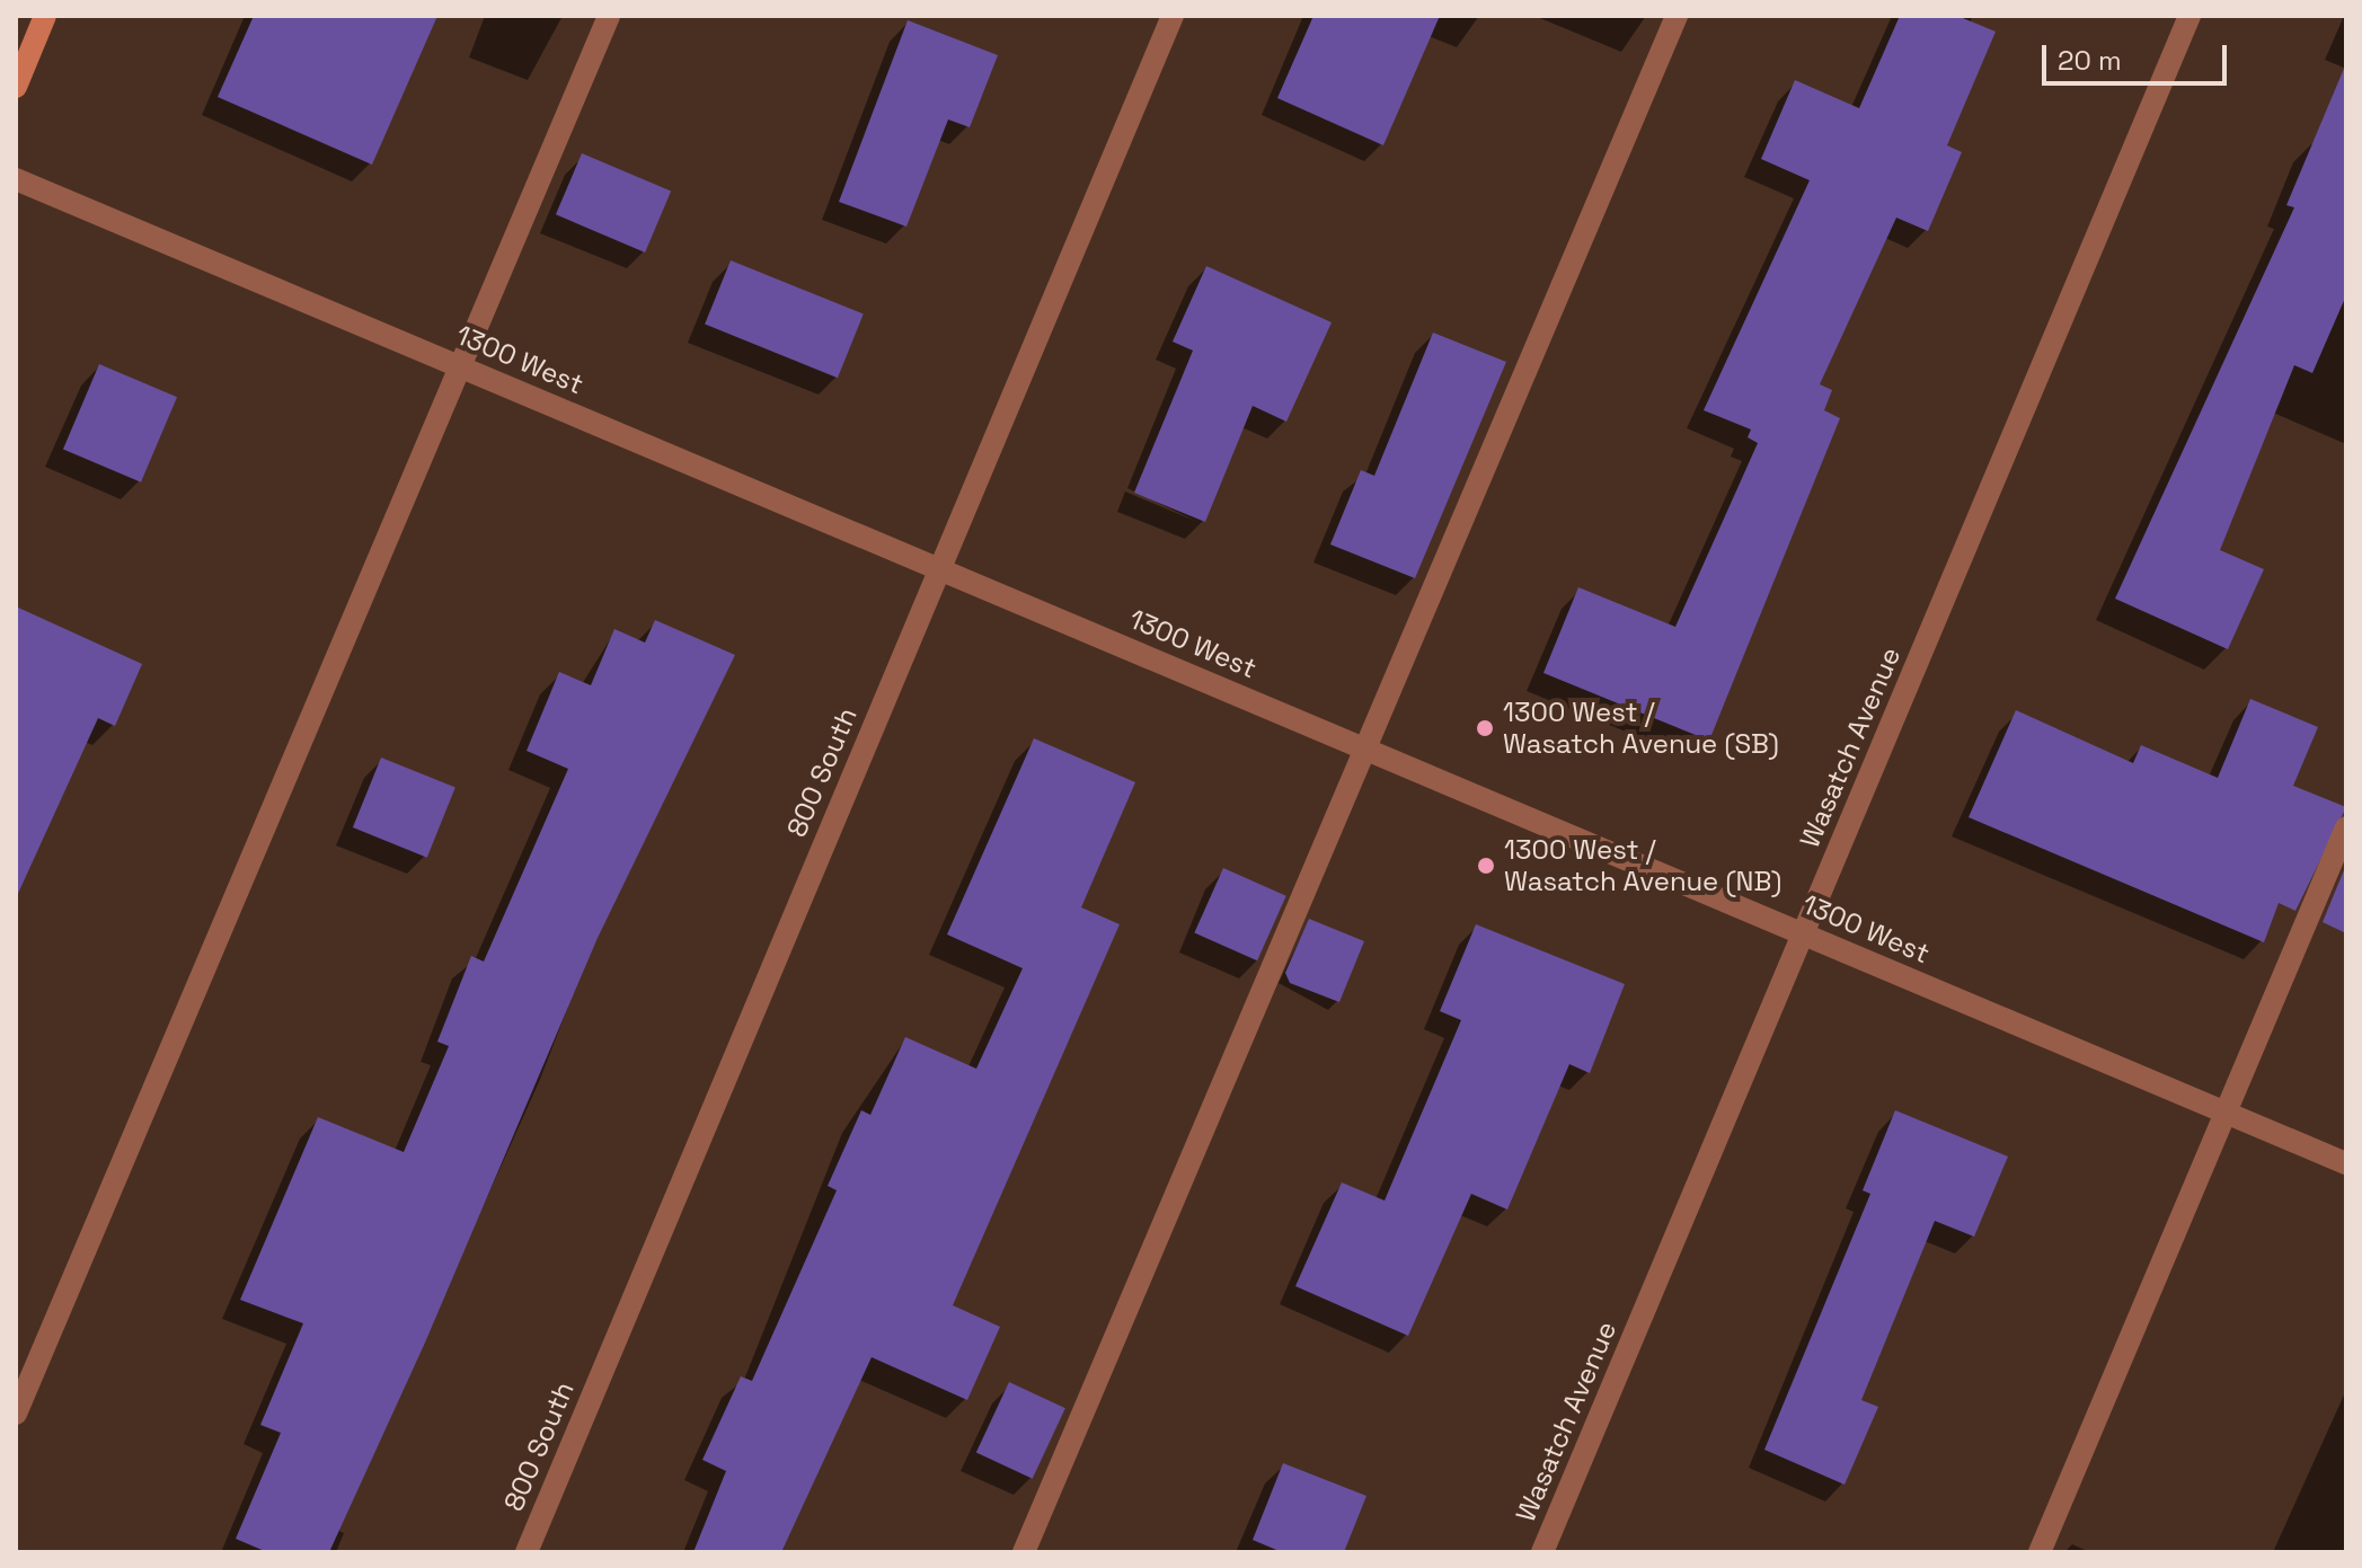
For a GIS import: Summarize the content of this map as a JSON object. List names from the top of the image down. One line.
{"streets":{"street":["1300 West","Wasatch Avenue","800 South"]},"crossings":[["1300 West","Wasatch Avenue"],["1300 West","800 South"]],"places":["1300 West / Wasatch Avenue (SB)","1300 West / Wasatch Avenue (NB)"],"scale_bar":"20 m"}
